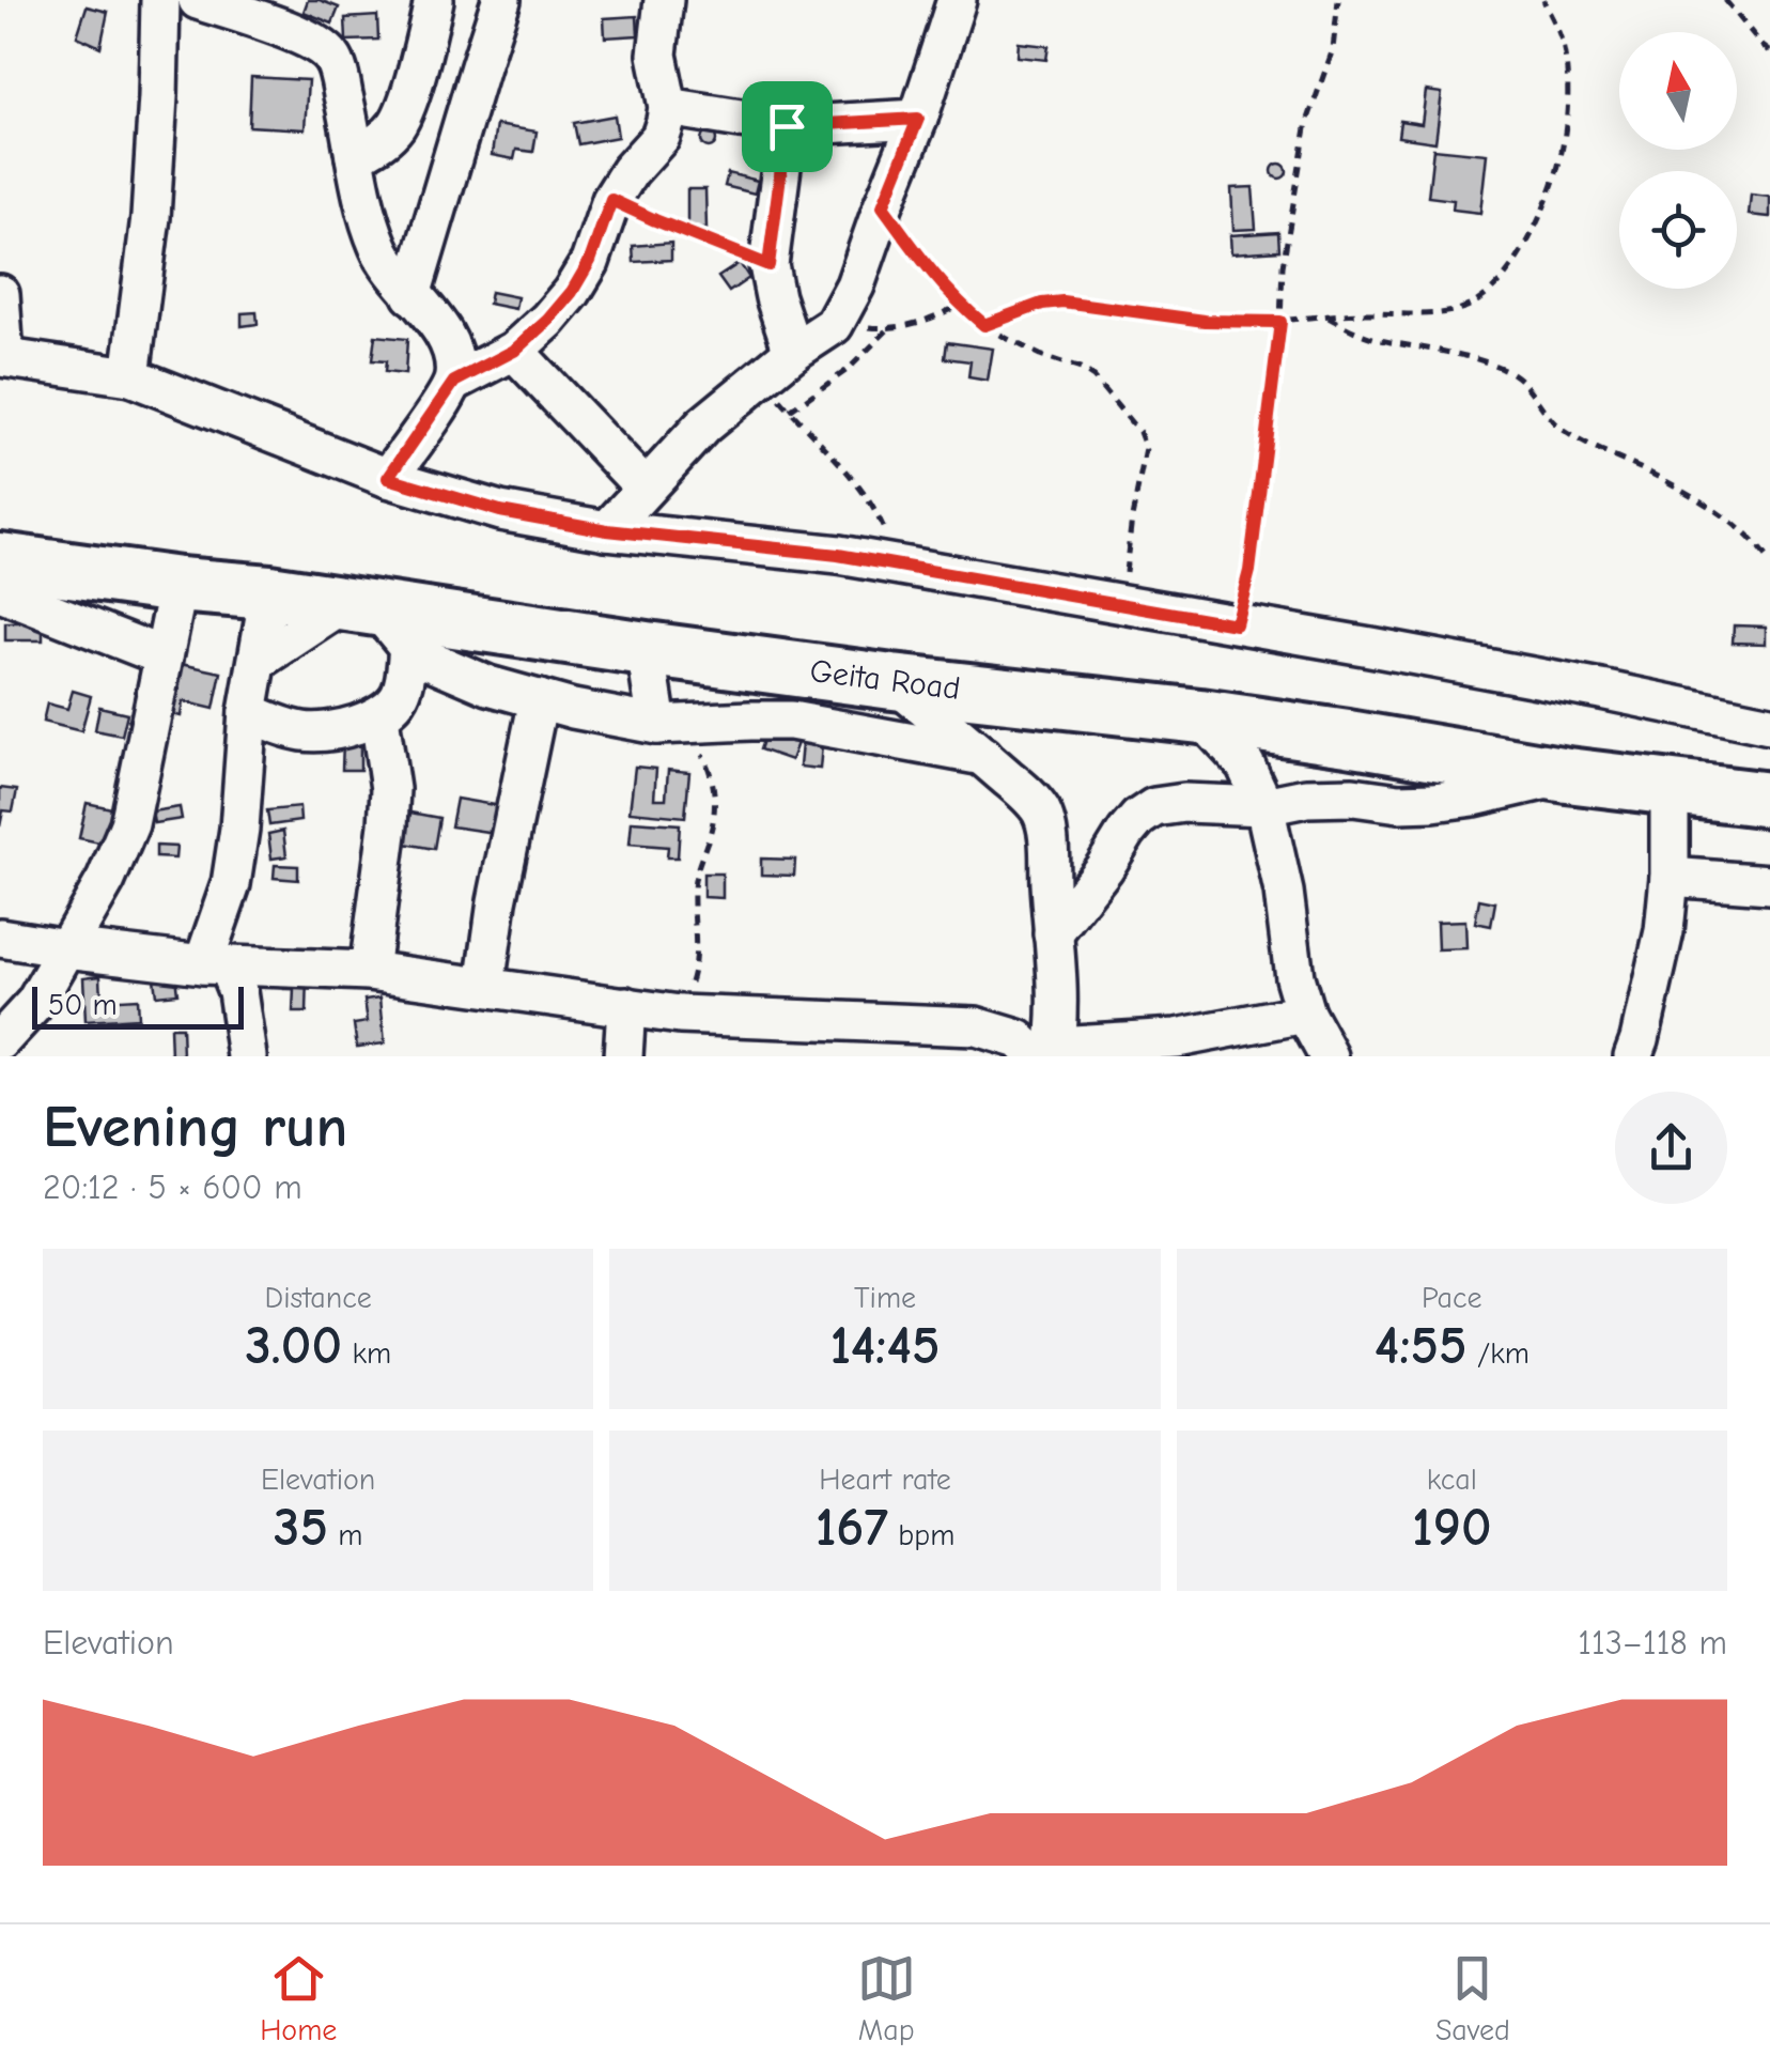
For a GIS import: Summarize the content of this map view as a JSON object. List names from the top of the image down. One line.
{"streets":{"highway":["Geita Road"]},"scale_bar":"50 m","north":"top","page":{"scale":"50 m","heading":["Evening run","20:12 · 5 × 600 m"],"stats":[["Distance","3.00 km"],["Time","14:45"],["Pace","4:55 /km"],["Elevation","35 m"],["Heart rate","167 bpm"],["kcal","190"]],"chart":["Elevation","113–118 m"],"tabs":["Home","Map","Saved"]}}
